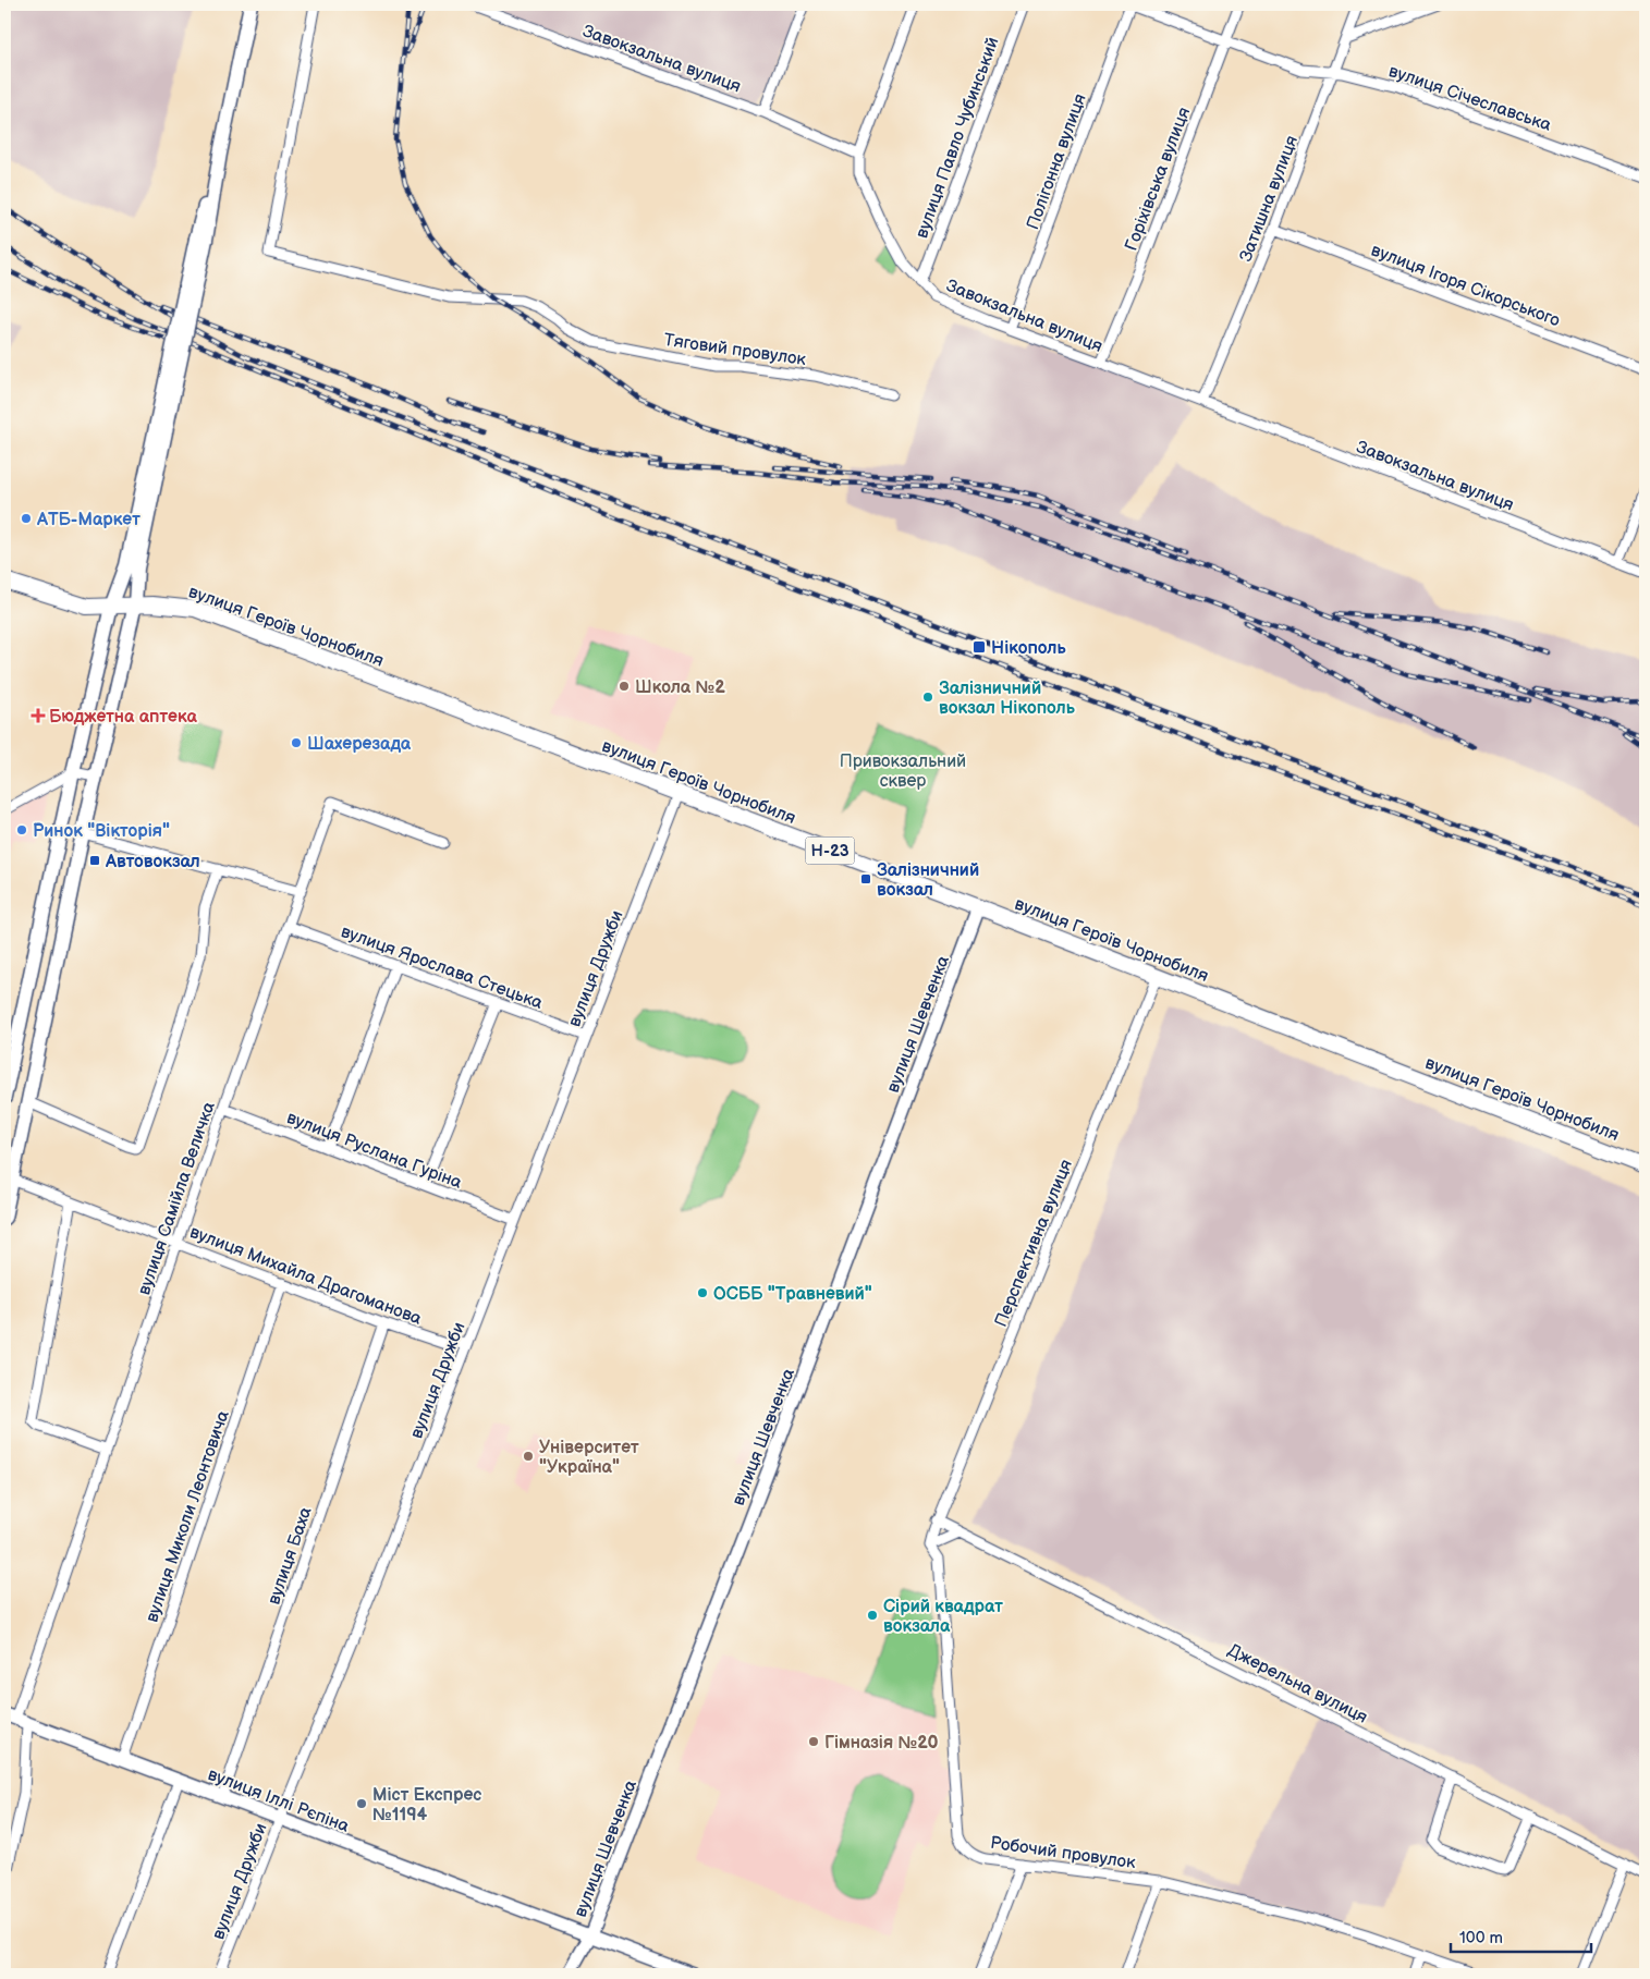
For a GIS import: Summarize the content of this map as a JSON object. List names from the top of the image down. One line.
{"streets":{"main road":["вулиця Героїв Чорнобиля","Н-23"],"street":["Завокзальна вулиця","вулиця Січеславська","вулиця Павло Чубинський","Полігонна вулиця","Горіхівська вулиця","Затишна вулиця","вулиця Ігоря Сікорського","Тяговий провулок","вулиця Ярослава Стецька","вулиця Дружби","вулиця Шевченка","вулиця Руслана Гуріна","вулиця Самійла Величка","Перспективна вулиця","вулиця Михайла Драгоманова","вулиця Миколи Леонтовича","вулиця Баха","Джерельна вулиця","вулиця Іллі Рєпіна","Робочий провулок"]},"crossings":[["Завокзальна вулиця","вулиця Павло Чубинський"],["Завокзальна вулиця","Полігонна вулиця"],["Завокзальна вулиця","Горіхівська вулиця"],["Завокзальна вулиця","Затишна вулиця"],["вулиця Січеславська","Полігонна вулиця"],["вулиця Січеславська","Горіхівська вулиця"],["вулиця Січеславська","Затишна вулиця"],["Затишна вулиця","вулиця Ігоря Сікорського"],["вулиця Героїв Чорнобиля","вулиця Дружби"],["вулиця Героїв Чорнобиля","вулиця Шевченка"],["вулиця Героїв Чорнобиля","Перспективна вулиця"],["вулиця Ярослава Стецька","вулиця Дружби"],["вулиця Ярослава Стецька","вулиця Самійла Величка"],["вулиця Дружби","вулиця Руслана Гуріна"],["вулиця Дружби","вулиця Михайла Драгоманова"],["вулиця Дружби","вулиця Іллі Рєпіна"],["вулиця Шевченка","вулиця Іллі Рєпіна"],["вулиця Руслана Гуріна","вулиця Самійла Величка"],["вулиця Самійла Величка","вулиця Михайла Драгоманова"],["вулиця Самійла Величка","вулиця Іллі Рєпіна"],["Перспективна вулиця","Джерельна вулиця"],["вулиця Михайла Драгоманова","вулиця Миколи Леонтовича"],["вулиця Михайла Драгоманова","вулиця Баха"],["вулиця Миколи Леонтовича","вулиця Іллі Рєпіна"],["вулиця Баха","вулиця Іллі Рєпіна"]],"parks":["Привокзальний сквер"],"places":{"other":["АТБ-Маркет","Школа №2","Залізничний вокзал Нікополь","Шахерезада","Ринок \"Вікторія\"","ОСББ \"Травневий\"","Університет \"Україна\"","Сірий квадрат вокзала","Гімназія №20","Міст Експрес №1194"],"transit":["Нікополь","Автовокзал","Залізничний вокзал"],"health":["Бюджетна аптека"]},"scale_bar":"100 m"}
